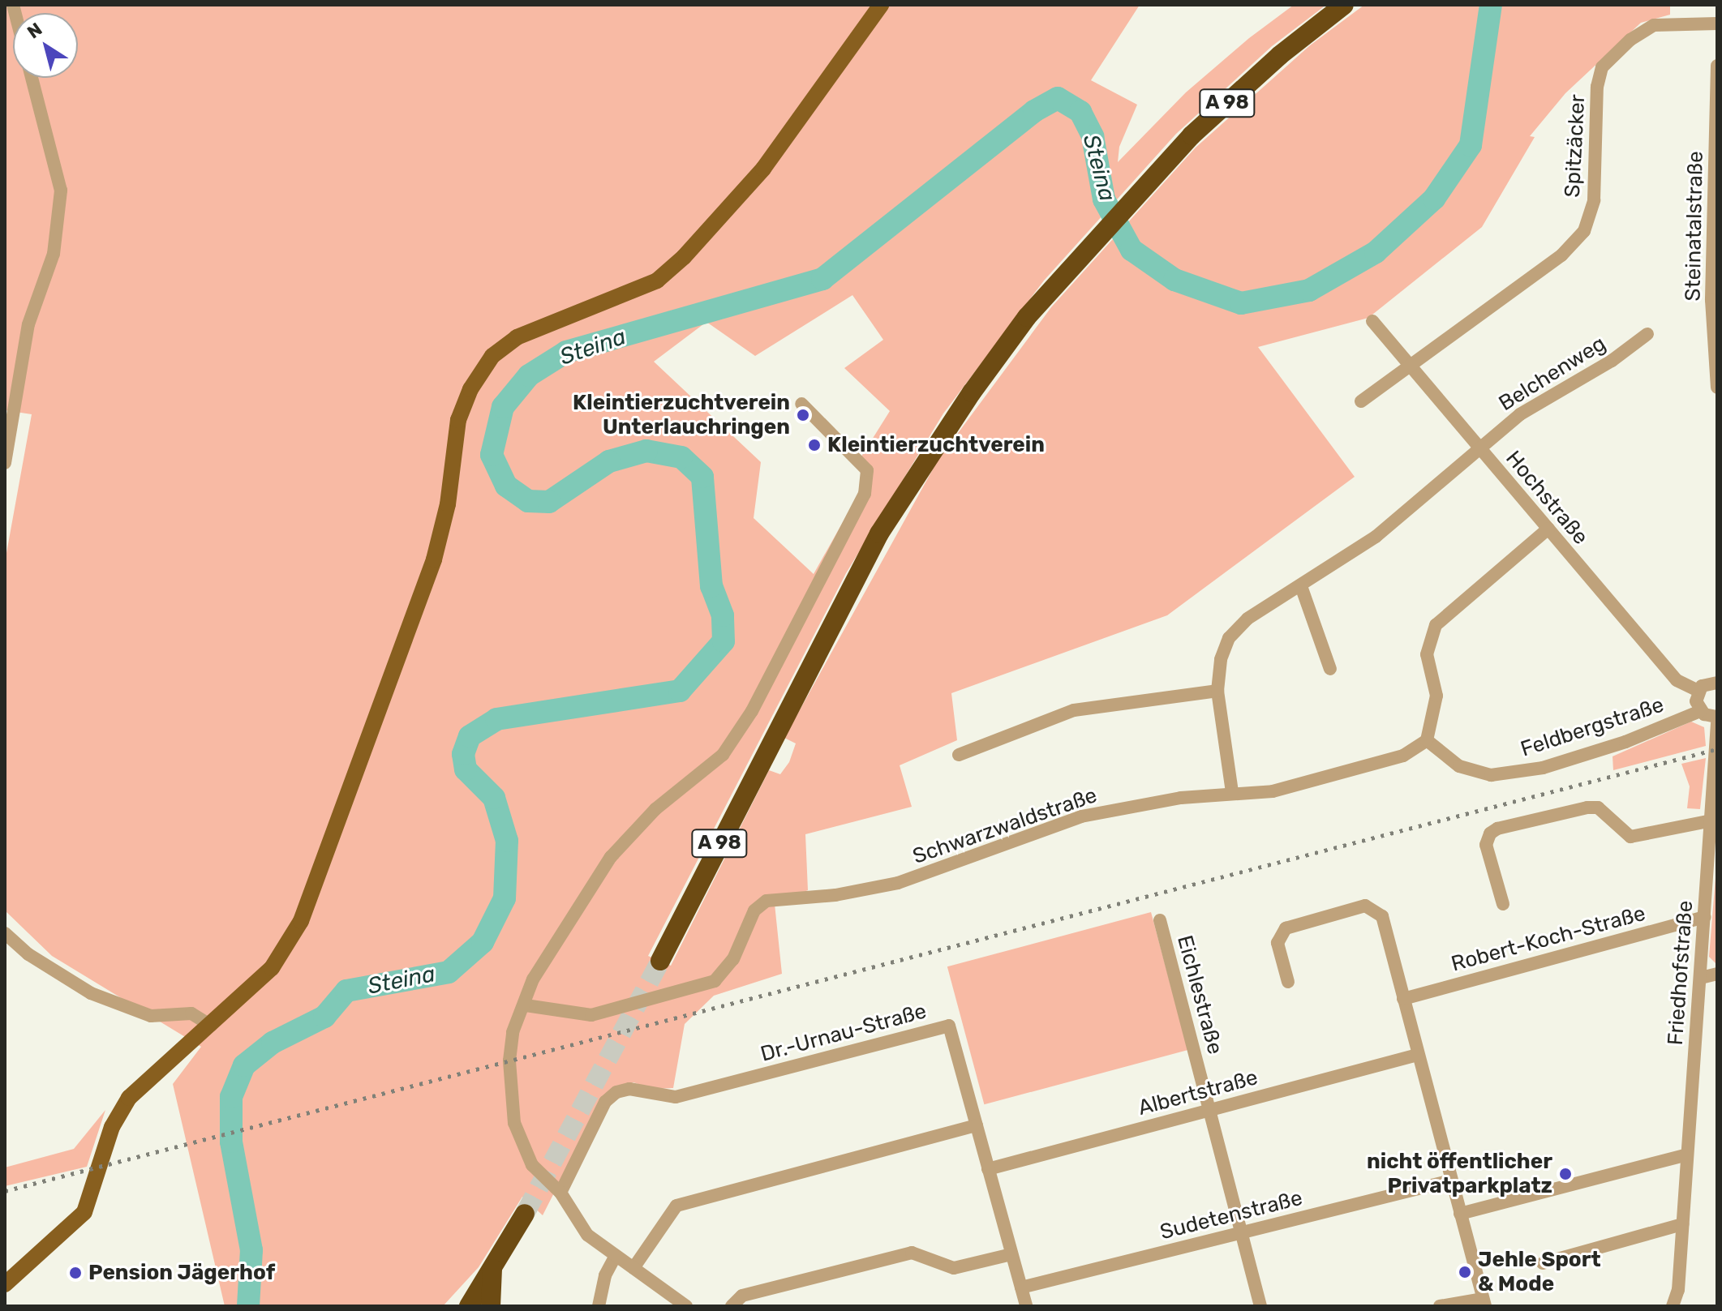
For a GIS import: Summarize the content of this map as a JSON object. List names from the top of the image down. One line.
{"streets":{"highway":["A 98"],"street":["Spitzäcker","Steinatalstraße","Belchenweg","Hochstraße","Feldbergstraße","Schwarzwaldstraße","Robert-Koch-Straße","Friedhofstraße","Eichlestraße","Dr.-Urnau-Straße","Albertstraße","Sudetenstraße"]},"crossings":[["Spitzäcker","Hochstraße"],["Belchenweg","Hochstraße"],["Belchenweg","Schwarzwaldstraße"],["Feldbergstraße","Schwarzwaldstraße"],["Robert-Koch-Straße","Friedhofstraße"],["Eichlestraße","Albertstraße"],["Eichlestraße","Sudetenstraße"],["Dr.-Urnau-Straße","Albertstraße"],["Dr.-Urnau-Straße","Sudetenstraße"]],"water":["Steina"],"places":["Kleintierzuchtverein Unterlauchringen","Kleintierzuchtverein","nicht öffentlicher Privatparkplatz","Jehle Sport & Mode","Pension Jägerhof"],"north":"top left"}
